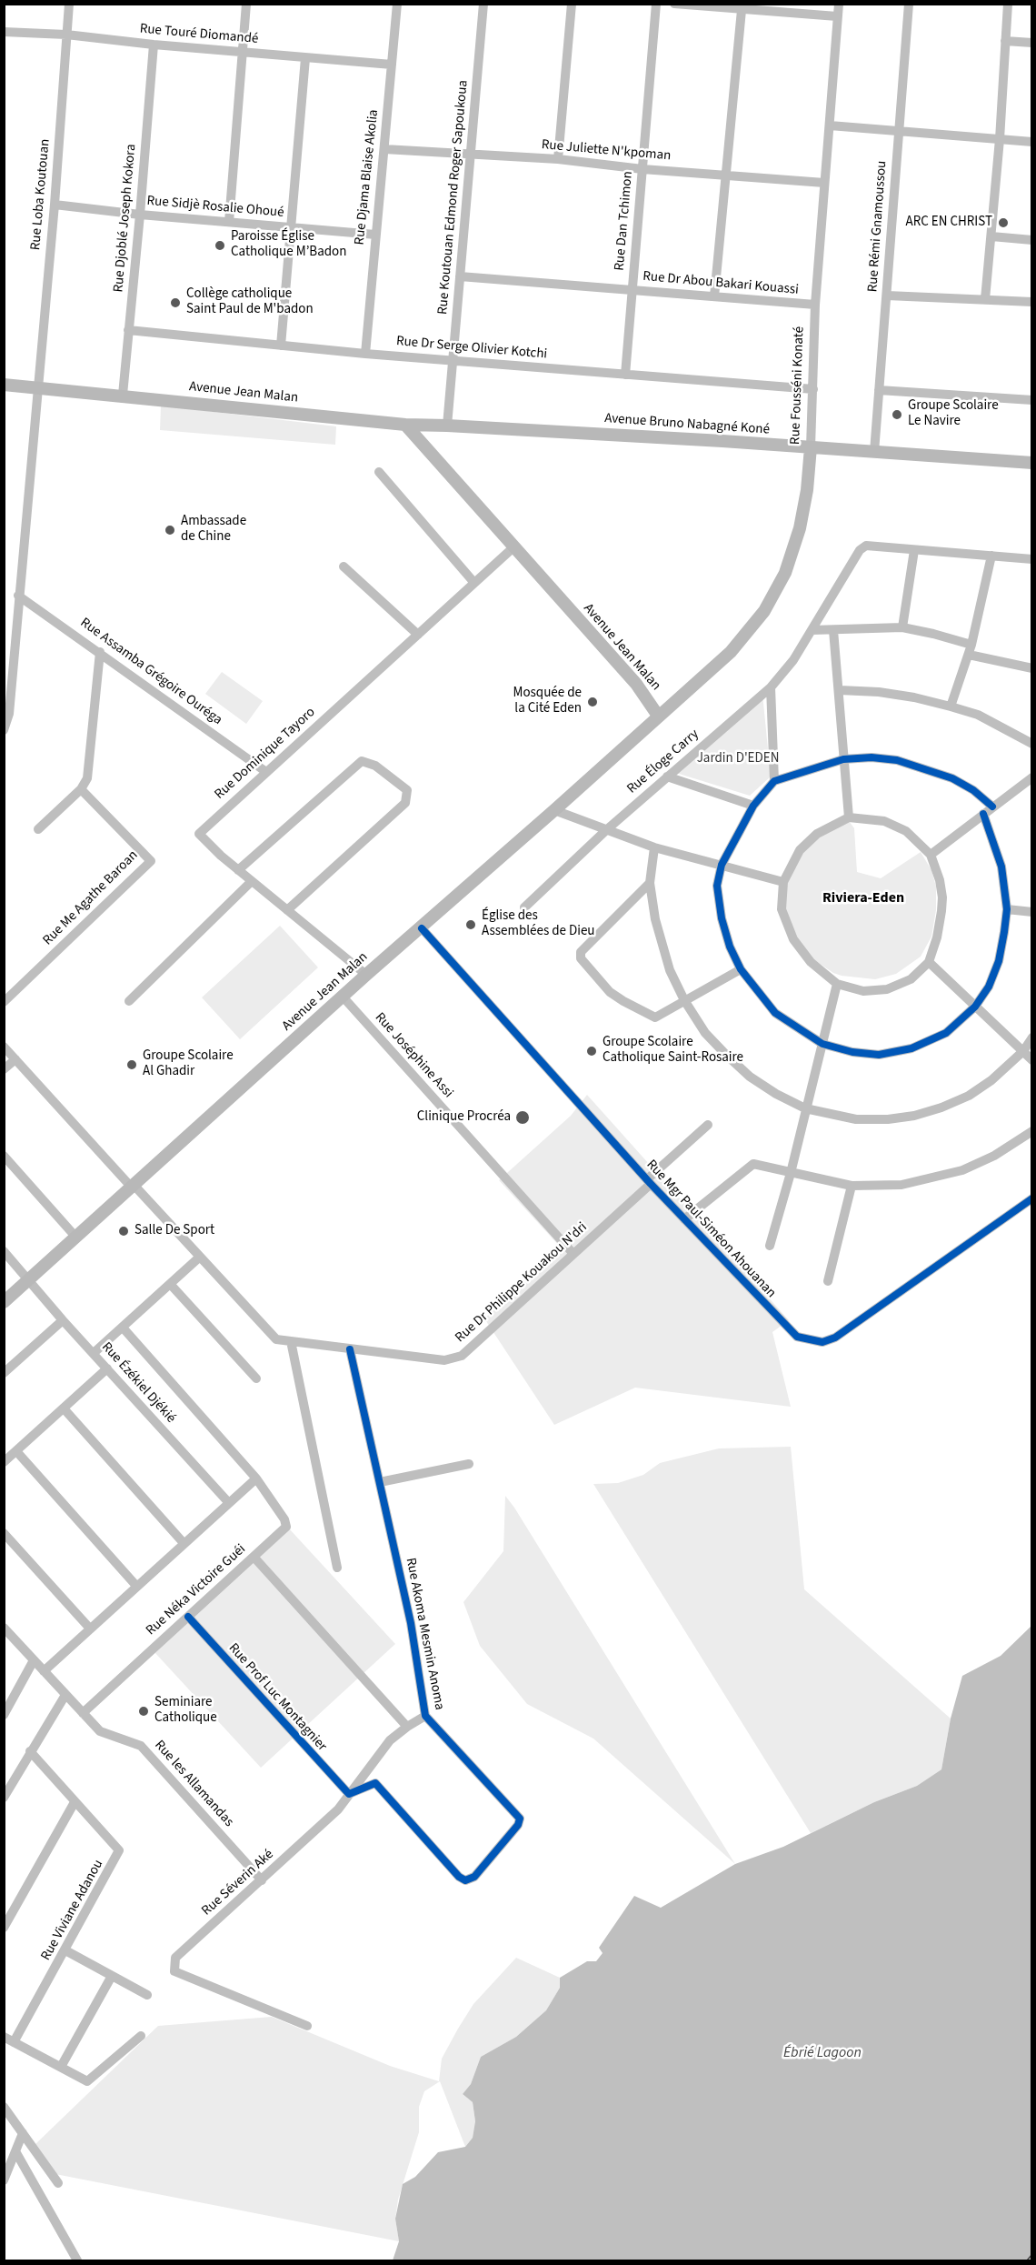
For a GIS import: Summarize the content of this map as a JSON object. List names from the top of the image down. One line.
{"streets":{"main road":["Rue Fousséni Konaté","Avenue Jean Malan","Avenue Bruno Nabagné Koné"],"street":["Rue Touré Diomandé","Rue Juliette N'kpoman","Rue Djama Blaise Akolia","Rue Loba Koutouan","Rue Koutouan Edmond Roger Sapoukoua","Rue Sidjè Rosalie Ohoué","Rue Djoblé Joseph Kokora","Rue Dan Tchimon","Rue Rémi Gnamoussou","Rue Dr Abou Bakari Kouassi","Rue Dr Serge Olivier Kotchi","Rue Assamba Grégoire Ouréga","Rue Dominique Tayoro","Rue Éloge Carry","Rue Me Agathe Baroan","Rue Joséphine Assi","Rue Mgr Paul-Siméon Ahouanan","Rue Dr Philippe Kouakou N'dri","Rue Ézékiel Djékié","Rue Néka Victoire Guéi","Rue Akoma Mesmin Anoma","Rue Prof Luc Montagnier","Rue les Allamandas","Rue Séverin Aké","Rue Viviane Adanou"]},"crossings":[["Rue Touré Diomandé","Rue Djama Blaise Akolia"],["Rue Touré Diomandé","Rue Loba Koutouan"],["Rue Touré Diomandé","Rue Djoblé Joseph Kokora"],["Rue Juliette N'kpoman","Rue Djama Blaise Akolia"],["Rue Juliette N'kpoman","Rue Koutouan Edmond Roger Sapoukoua"],["Rue Juliette N'kpoman","Rue Dan Tchimon"],["Rue Juliette N'kpoman","Rue Fousséni Konaté"],["Rue Djama Blaise Akolia","Rue Sidjè Rosalie Ohoué"],["Rue Djama Blaise Akolia","Rue Dr Serge Olivier Kotchi"],["Rue Loba Koutouan","Rue Sidjè Rosalie Ohoué"],["Rue Loba Koutouan","Avenue Jean Malan"],["Rue Loba Koutouan","Rue Assamba Grégoire Ouréga"],["Rue Koutouan Edmond Roger Sapoukoua","Rue Dr Abou Bakari Kouassi"],["Rue Koutouan Edmond Roger Sapoukoua","Rue Dr Serge Olivier Kotchi"],["Rue Koutouan Edmond Roger Sapoukoua","Avenue Bruno Nabagné Koné"],["Rue Sidjè Rosalie Ohoué","Rue Djoblé Joseph Kokora"],["Rue Djoblé Joseph Kokora","Rue Dr Serge Olivier Kotchi"],["Rue Djoblé Joseph Kokora","Avenue Jean Malan"],["Rue Dan Tchimon","Rue Dr Abou Bakari Kouassi"],["Rue Dan Tchimon","Rue Dr Serge Olivier Kotchi"],["Rue Rémi Gnamoussou","Avenue Bruno Nabagné Koné"],["Rue Dr Abou Bakari Kouassi","Rue Fousséni Konaté"],["Rue Dr Serge Olivier Kotchi","Rue Fousséni Konaté"],["Rue Fousséni Konaté","Avenue Jean Malan"],["Rue Fousséni Konaté","Avenue Bruno Nabagné Koné"],["Avenue Jean Malan","Avenue Bruno Nabagné Koné"],["Avenue Jean Malan","Rue Dominique Tayoro"],["Avenue Jean Malan","Rue Joséphine Assi"],["Avenue Jean Malan","Rue Mgr Paul-Siméon Ahouanan"],["Avenue Jean Malan","Rue Dr Philippe Kouakou N'dri"],["Avenue Jean Malan","Rue Ézékiel Djékié"],["Rue Assamba Grégoire Ouréga","Rue Dominique Tayoro"],["Rue Joséphine Assi","Rue Dr Philippe Kouakou N'dri"],["Rue Mgr Paul-Siméon Ahouanan","Rue Dr Philippe Kouakou N'dri"],["Rue Dr Philippe Kouakou N'dri","Rue Akoma Mesmin Anoma"],["Rue Néka Victoire Guéi","Rue Prof Luc Montagnier"],["Rue Néka Victoire Guéi","Rue les Allamandas"],["Rue Akoma Mesmin Anoma","Rue Prof Luc Montagnier"],["Rue Akoma Mesmin Anoma","Rue Séverin Aké"],["Rue Prof Luc Montagnier","Rue Séverin Aké"],["Rue les Allamandas","Rue Séverin Aké"]],"districts":["Riviera-Eden"],"water":["Ébrié Lagoon"],"parks":["Jardin D'EDEN"],"places":["ARC EN CHRIST","Paroisse Église Catholique M’Badon","Collège catholique Saint Paul de M'badon","Groupe Scolaire Le Navire","Ambassade de Chine","Mosquée de la Cité Eden","Église des Assemblées de Dieu","Groupe Scolaire Catholique Saint-Rosaire","Groupe Scolaire Al Ghadir","Clinique Procréa","Salle De Sport","Seminiare Catholique"]}
